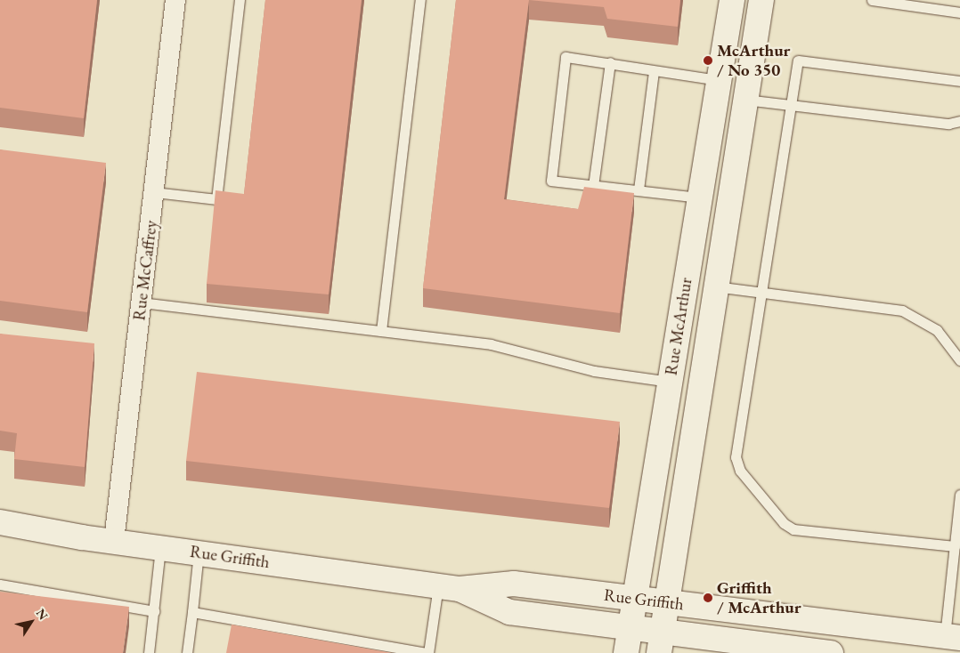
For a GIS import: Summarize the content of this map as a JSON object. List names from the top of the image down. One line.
{"streets":{"street":["Rue McCaffrey","Rue McArthur","Rue Griffith"]},"crossings":[["Rue McCaffrey","Rue Griffith"],["Rue McArthur","Rue Griffith"]],"places":["McArthur / No 350","Griffith / McArthur"],"north":"top right"}
